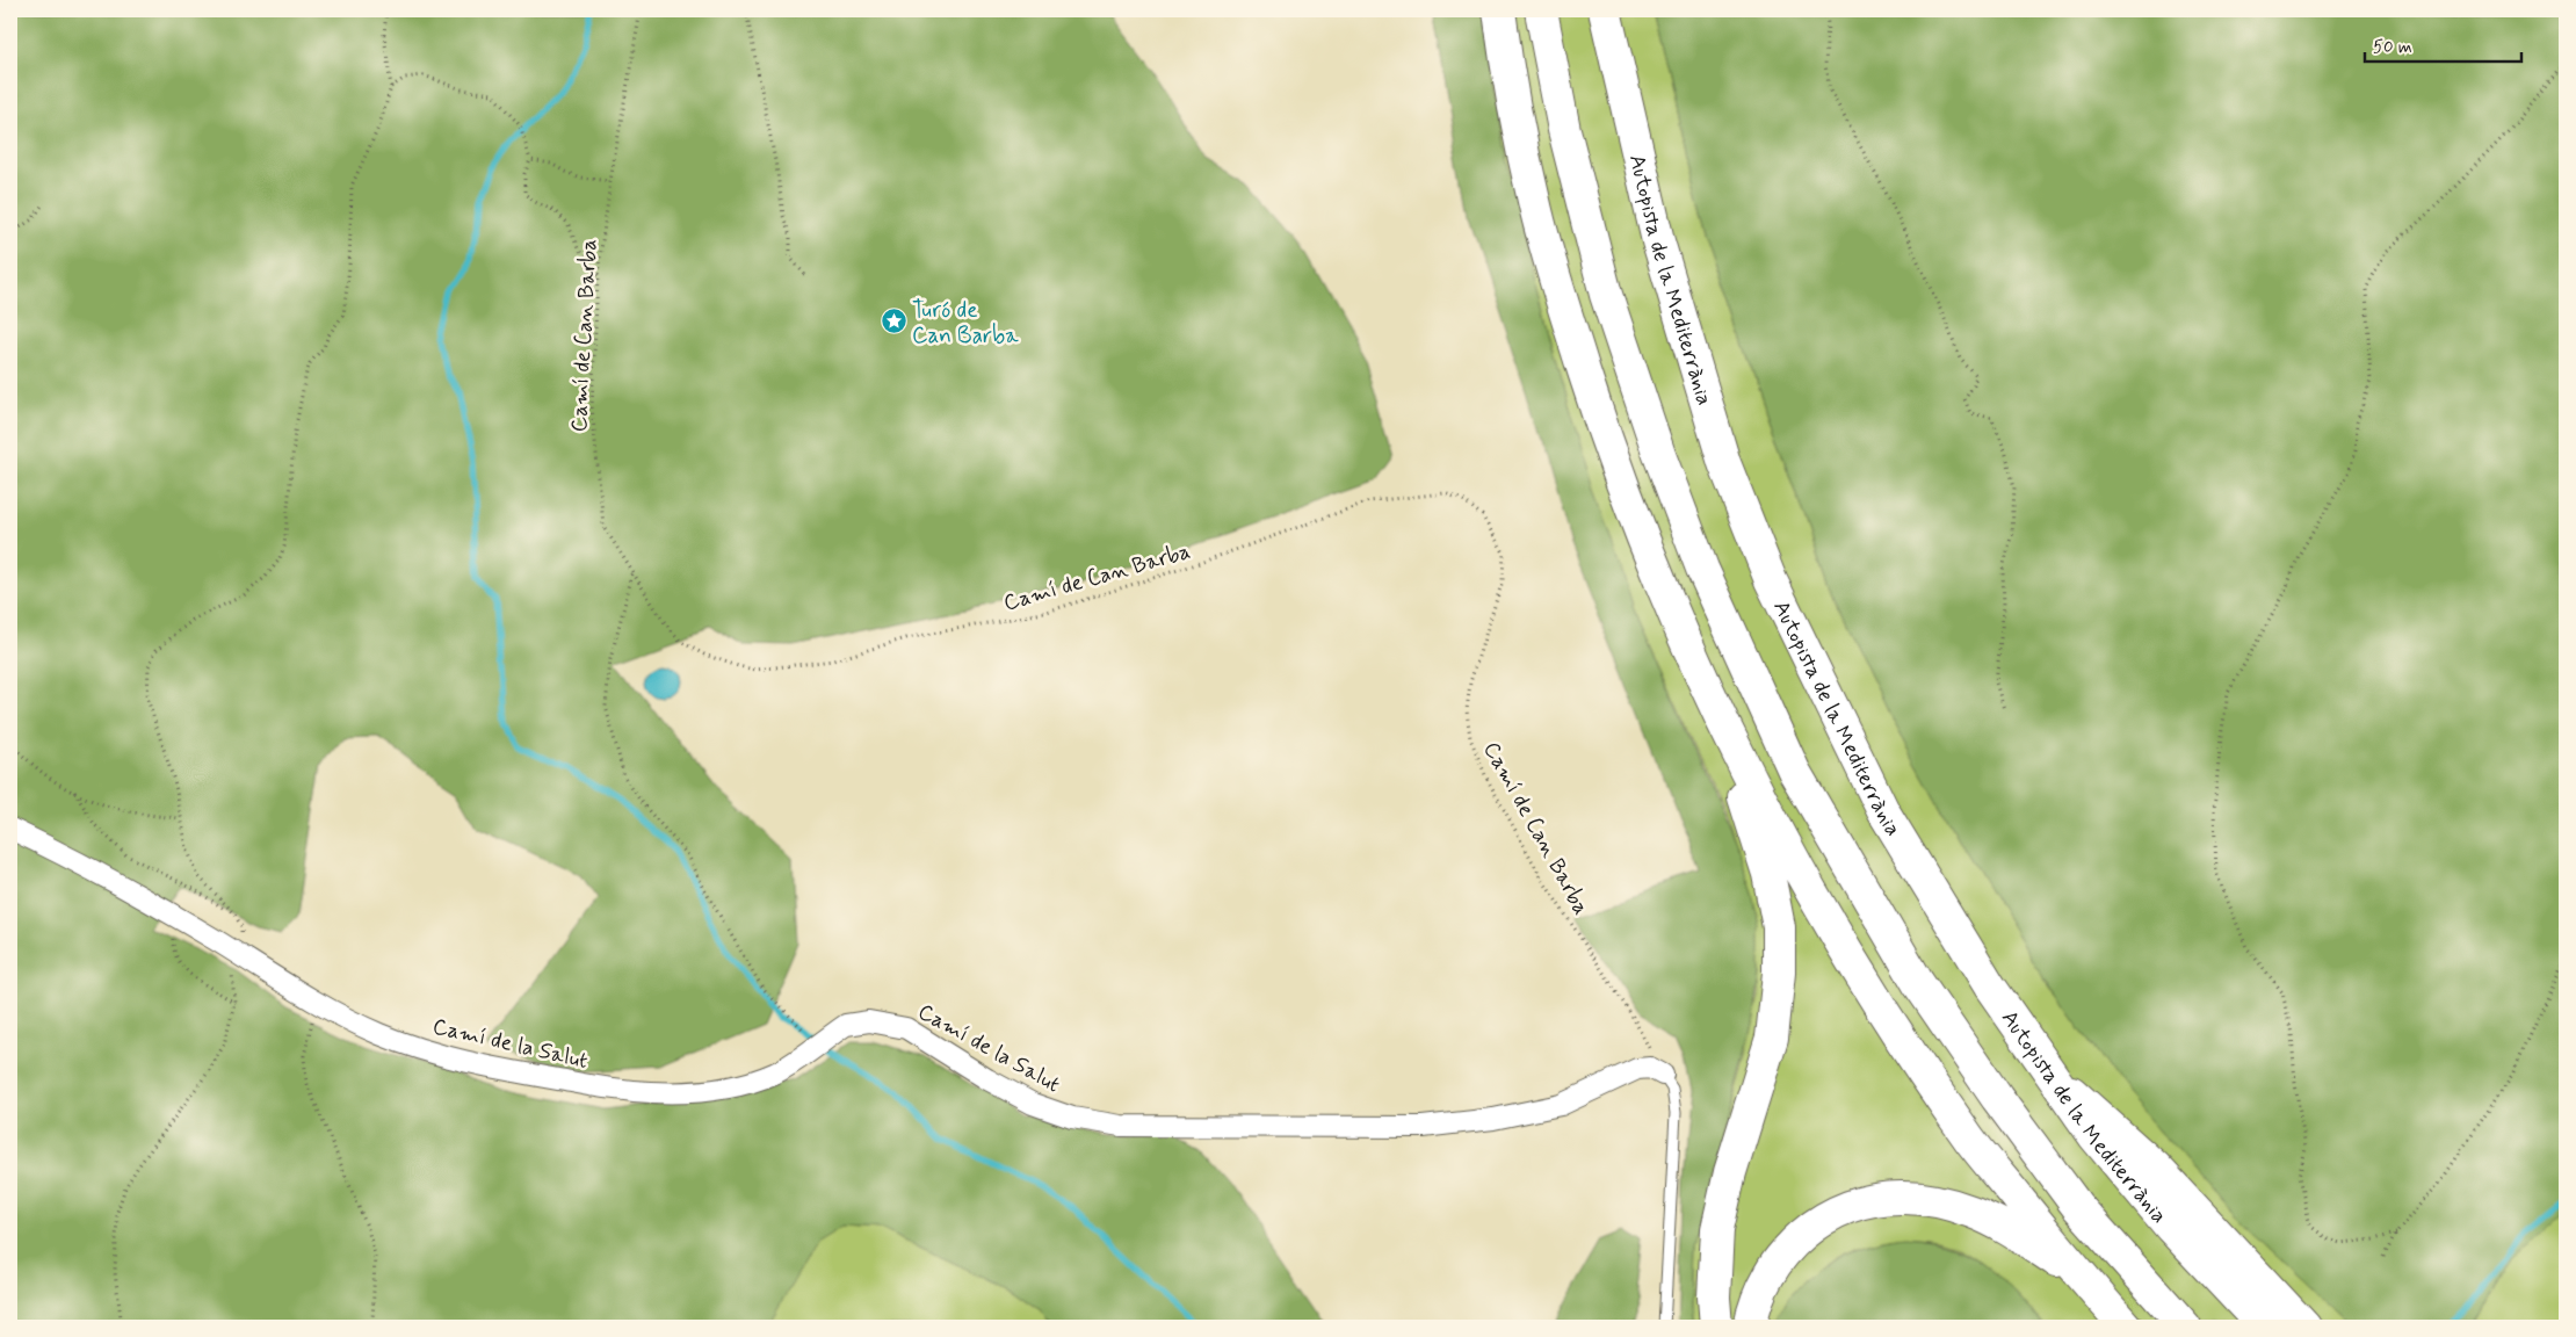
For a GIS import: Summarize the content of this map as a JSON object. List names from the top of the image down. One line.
{"streets":{"highway":["Autopista de la Mediterrània"],"street":["Camí de la Salut"],"path":["Camí de Can Barba"]},"crossings":[["Camí de Can Barba","Camí de la Salut"]],"places":{"place":["Turó de Can Barba"]},"scale_bar":"50 m"}
